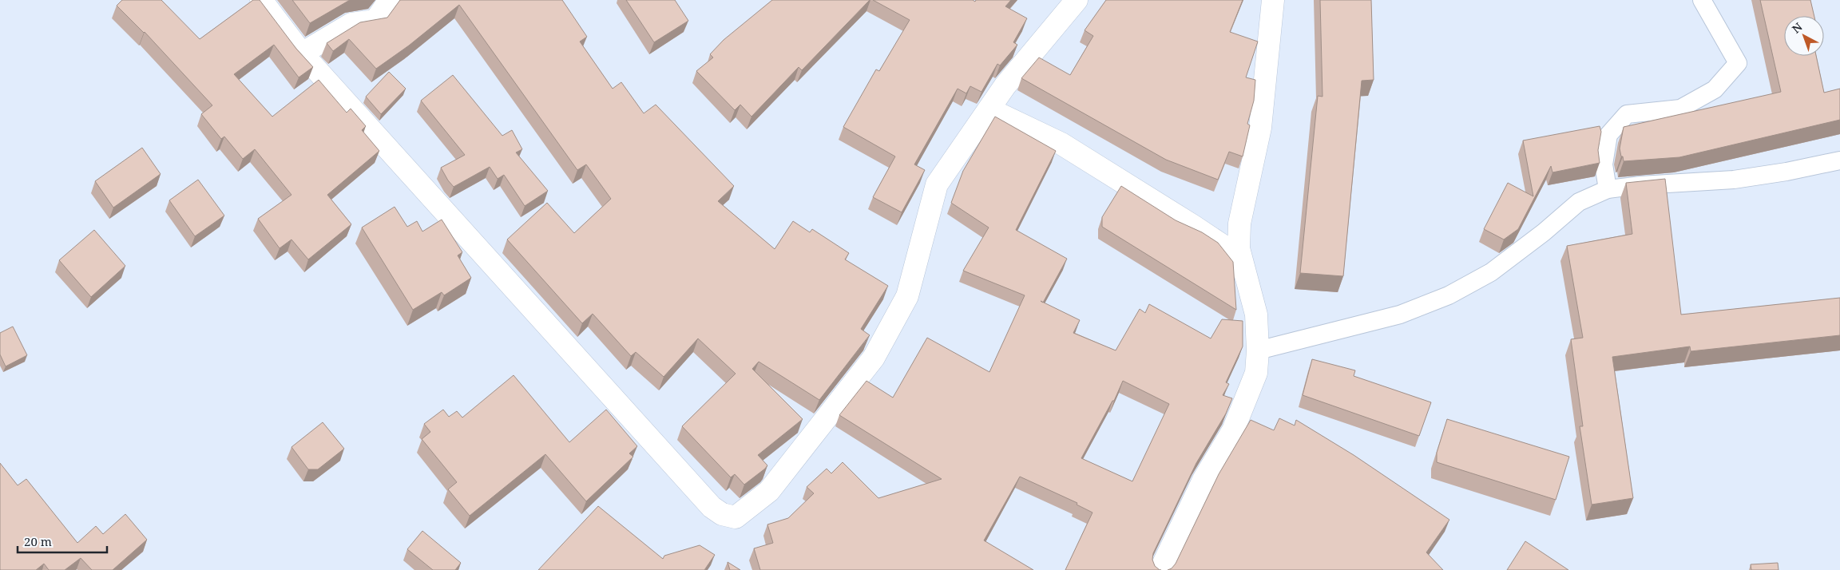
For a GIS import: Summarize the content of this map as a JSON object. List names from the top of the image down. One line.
{"scale_bar":"20 m","north":"top left"}
